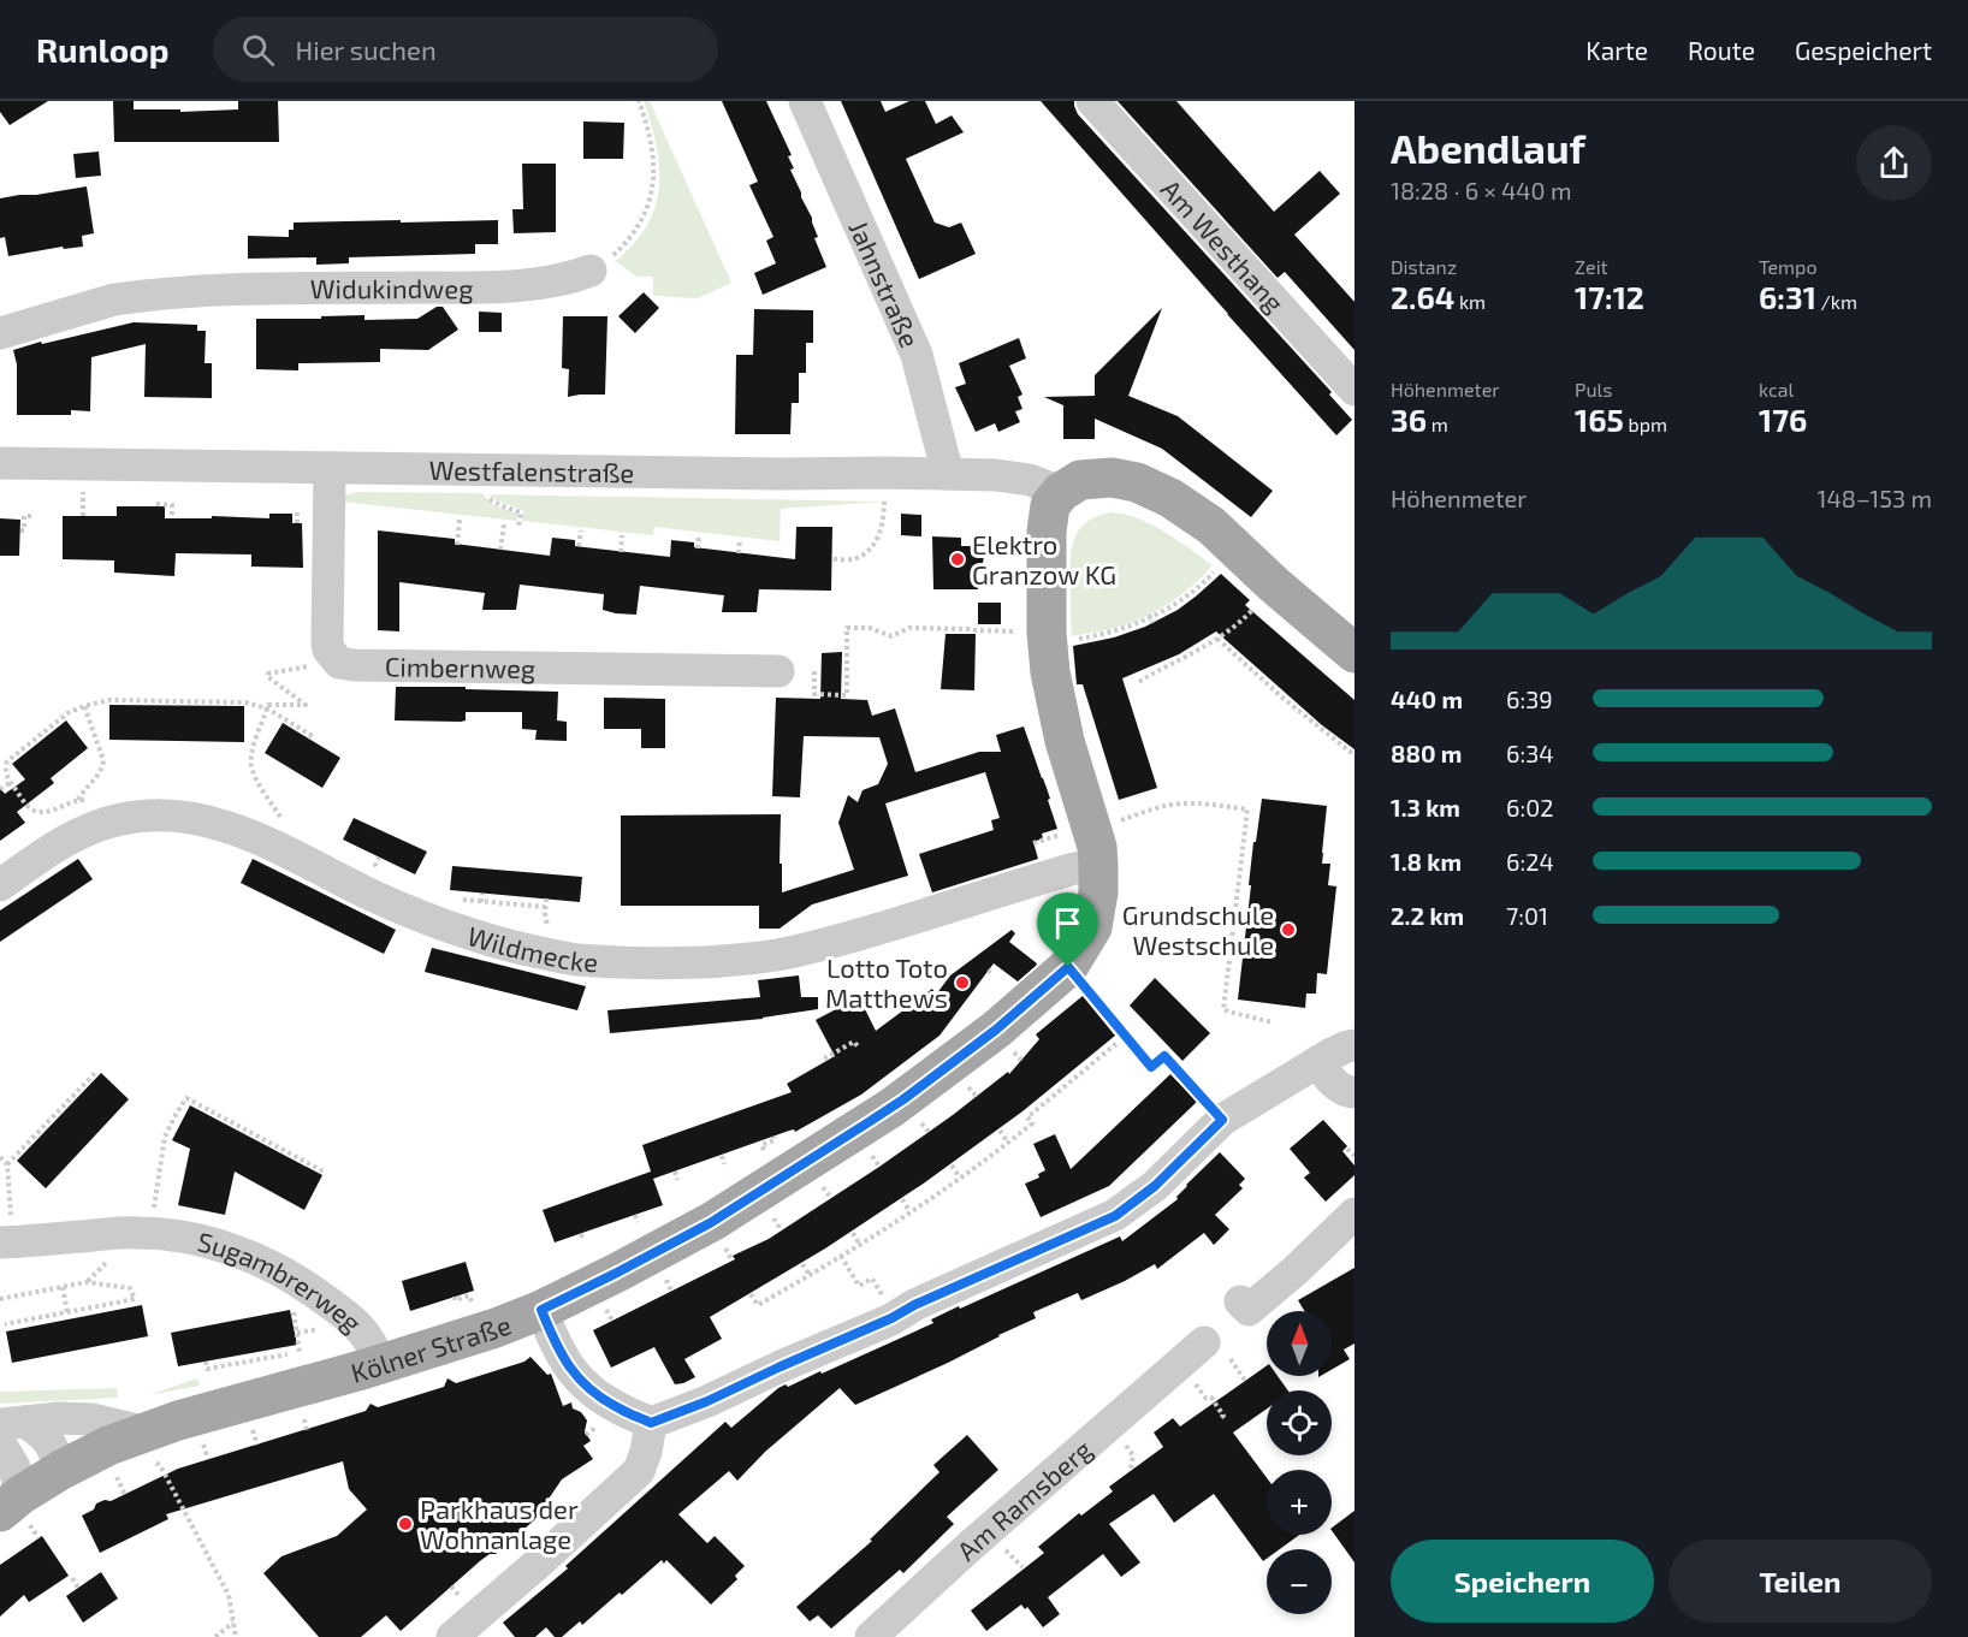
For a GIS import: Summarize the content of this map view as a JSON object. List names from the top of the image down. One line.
{"streets":{"main road":["Kölner Straße"],"street":["Am Westhang","Jahnstraße","Widukindweg","Westfalenstraße","Cimbernweg","Wildmecke","Sugambrerweg","Am Ramsberg"]},"crossings":[["Jahnstraße","Westfalenstraße"],["Westfalenstraße","Kölner Straße"],["Wildmecke","Kölner Straße"],["Sugambrerweg","Kölner Straße"]],"places":["Elektro Granzow KG","Grundschule Westschule","Lotto Toto Matthews","Parkhaus der Wohnanlage"],"north":"top","page":{"header":"Runloop","search":"Hier suchen","nav":["Karte","Route","Gespeichert"],"heading":["Abendlauf","18:28 · 6 × 440 m"],"stats":[["Distanz","2.64 km"],["Zeit","17:12"],["Tempo","6:31 /km"],["Höhenmeter","36 m"],["Puls","165 bpm"],["kcal","176"]],"chart":["Höhenmeter","148–153 m"],"list":[{"name":"440 m","note":"6:39"},{"name":"880 m","note":"6:34"},{"name":"1.3 km","note":"6:02"},{"name":"1.8 km","note":"6:24"},{"name":"2.2 km","note":"7:01"}],"map_buttons":["+","−"],"buttons":["Speichern","Teilen"]}}
